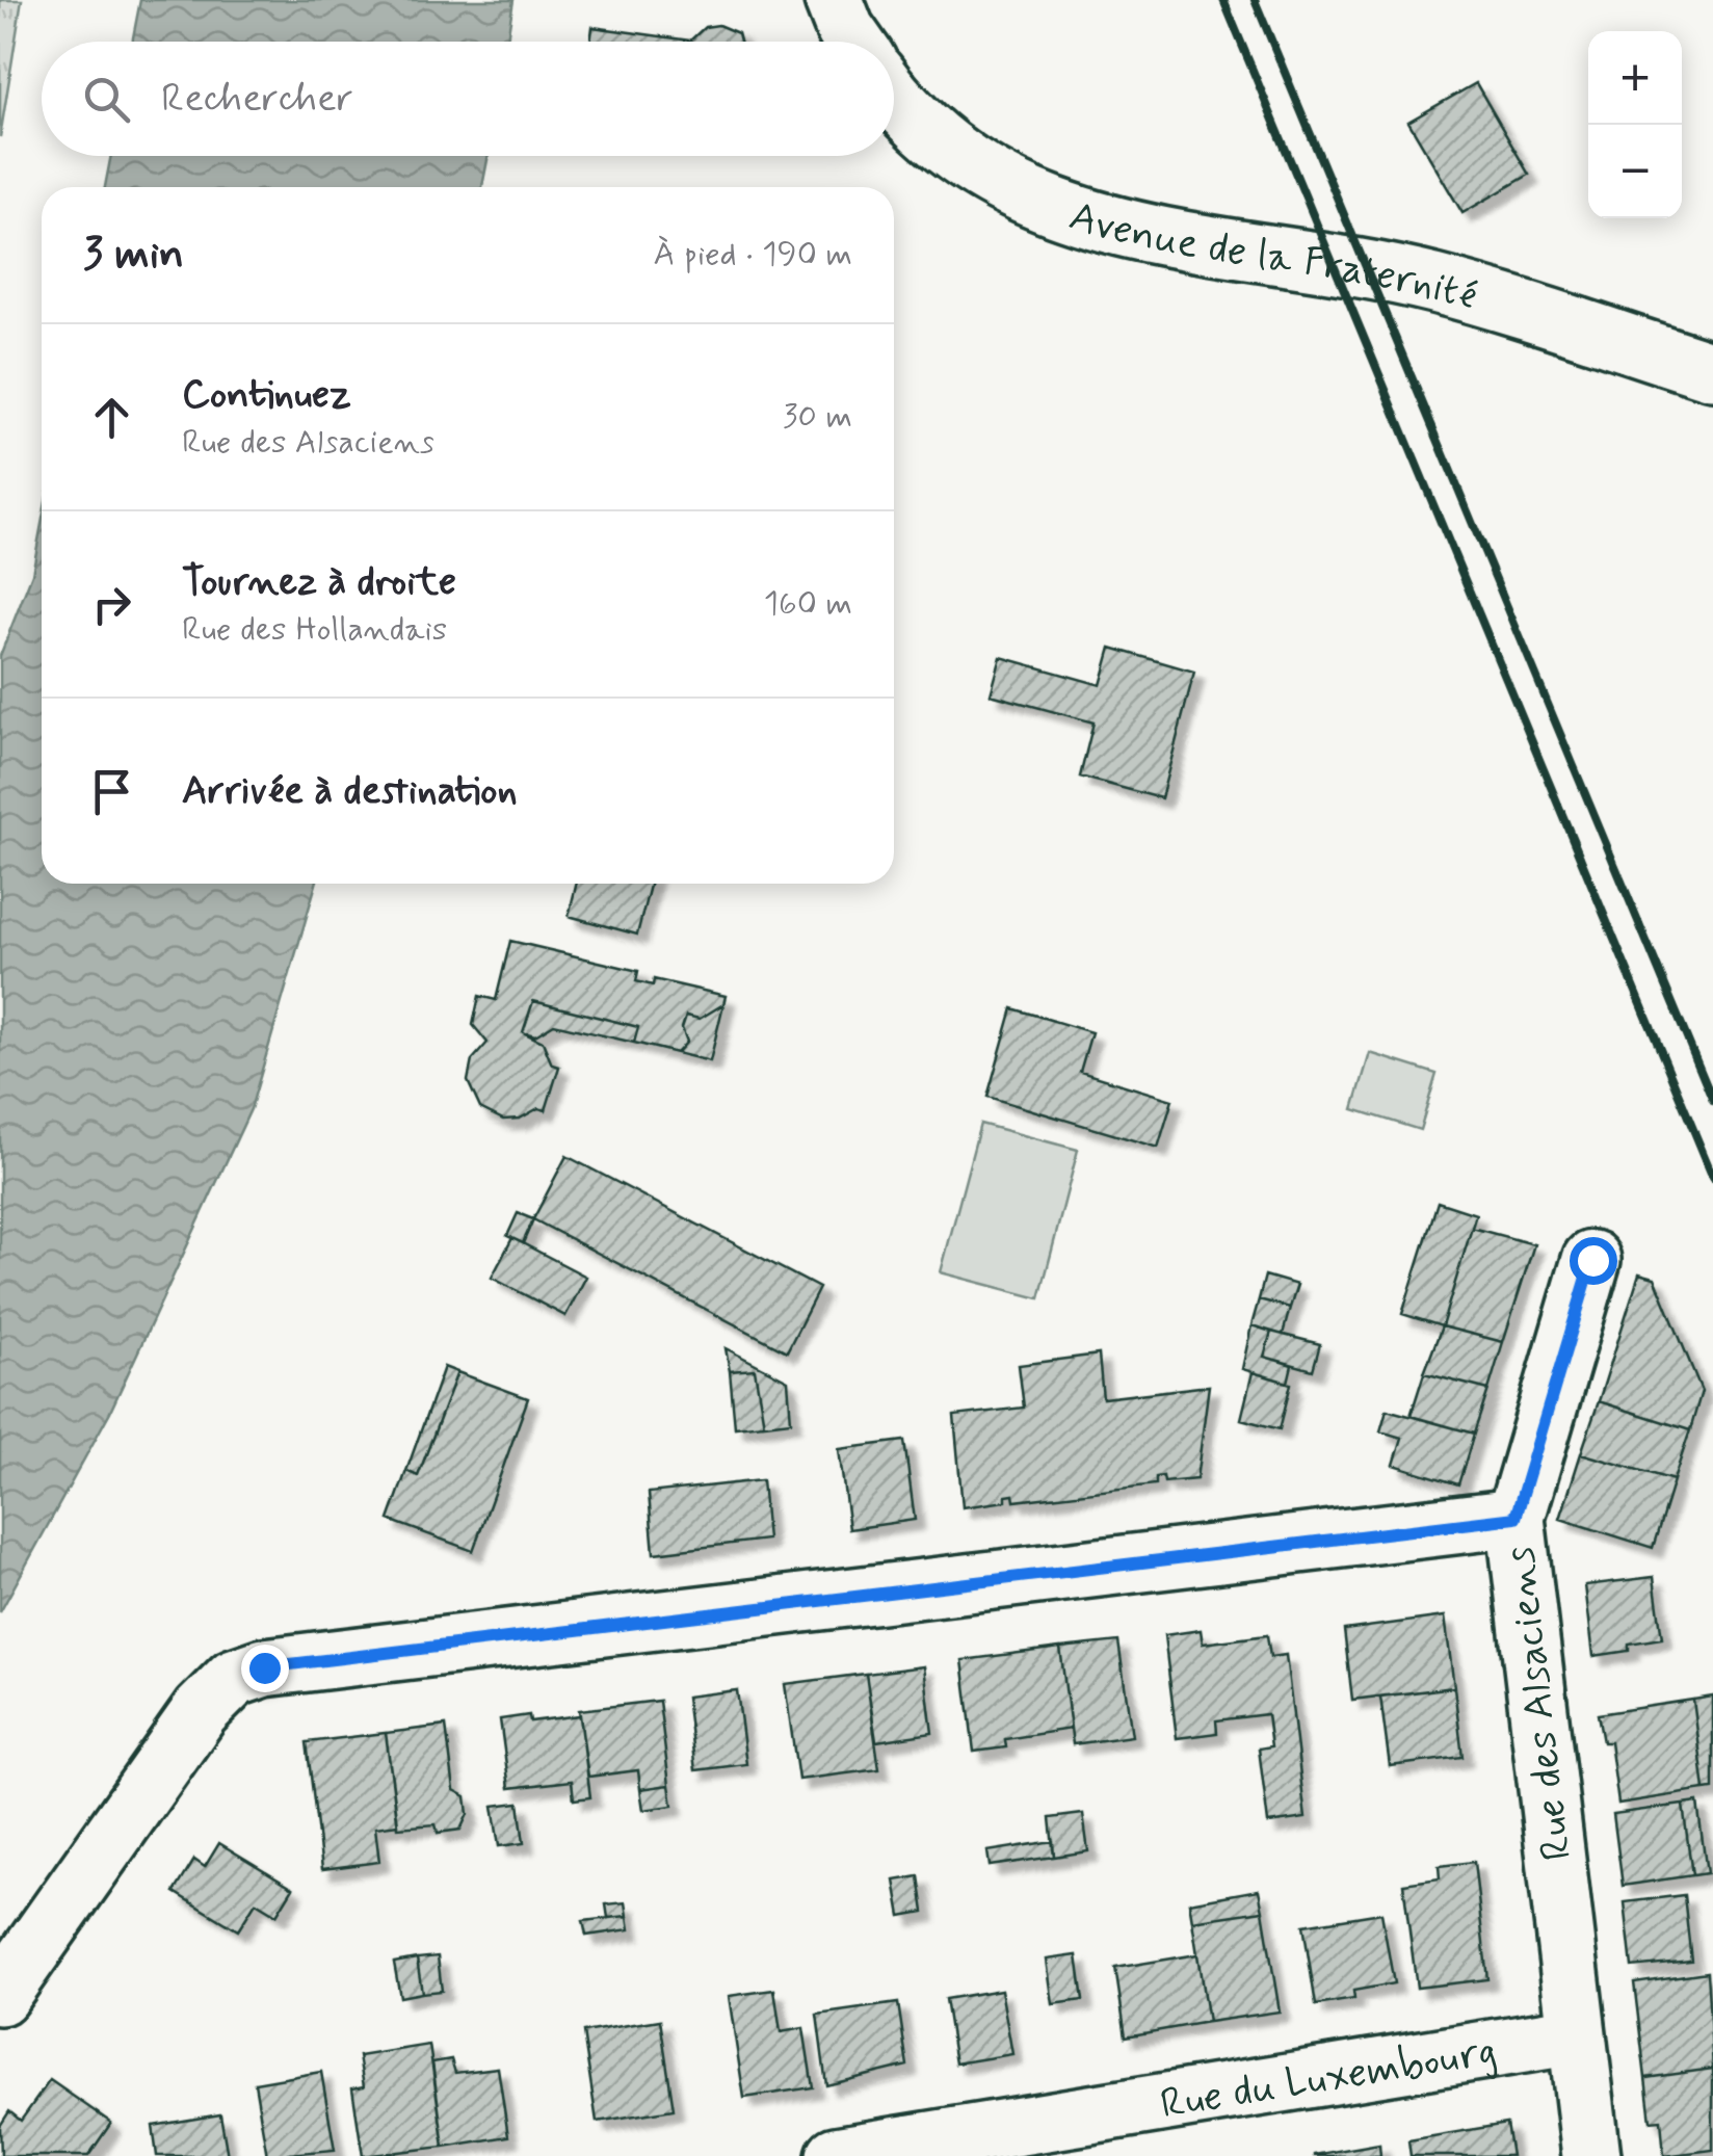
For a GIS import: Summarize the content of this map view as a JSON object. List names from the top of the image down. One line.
{"streets":{"street":["Avenue de la Fraternité","Rue des Alsaciens","Rue du Luxembourg"]},"crossings":[["Rue des Alsaciens","Rue du Luxembourg"]],"page":{"map_buttons":["+","−"],"search":"Rechercher","heading":["3 min","À pied · 190 m"],"list":[["Continuez","Rue des Alsaciens","30 m"],["Tournez à droite","Rue des Hollandais","160 m"],"Arrivée à destination"]}}
